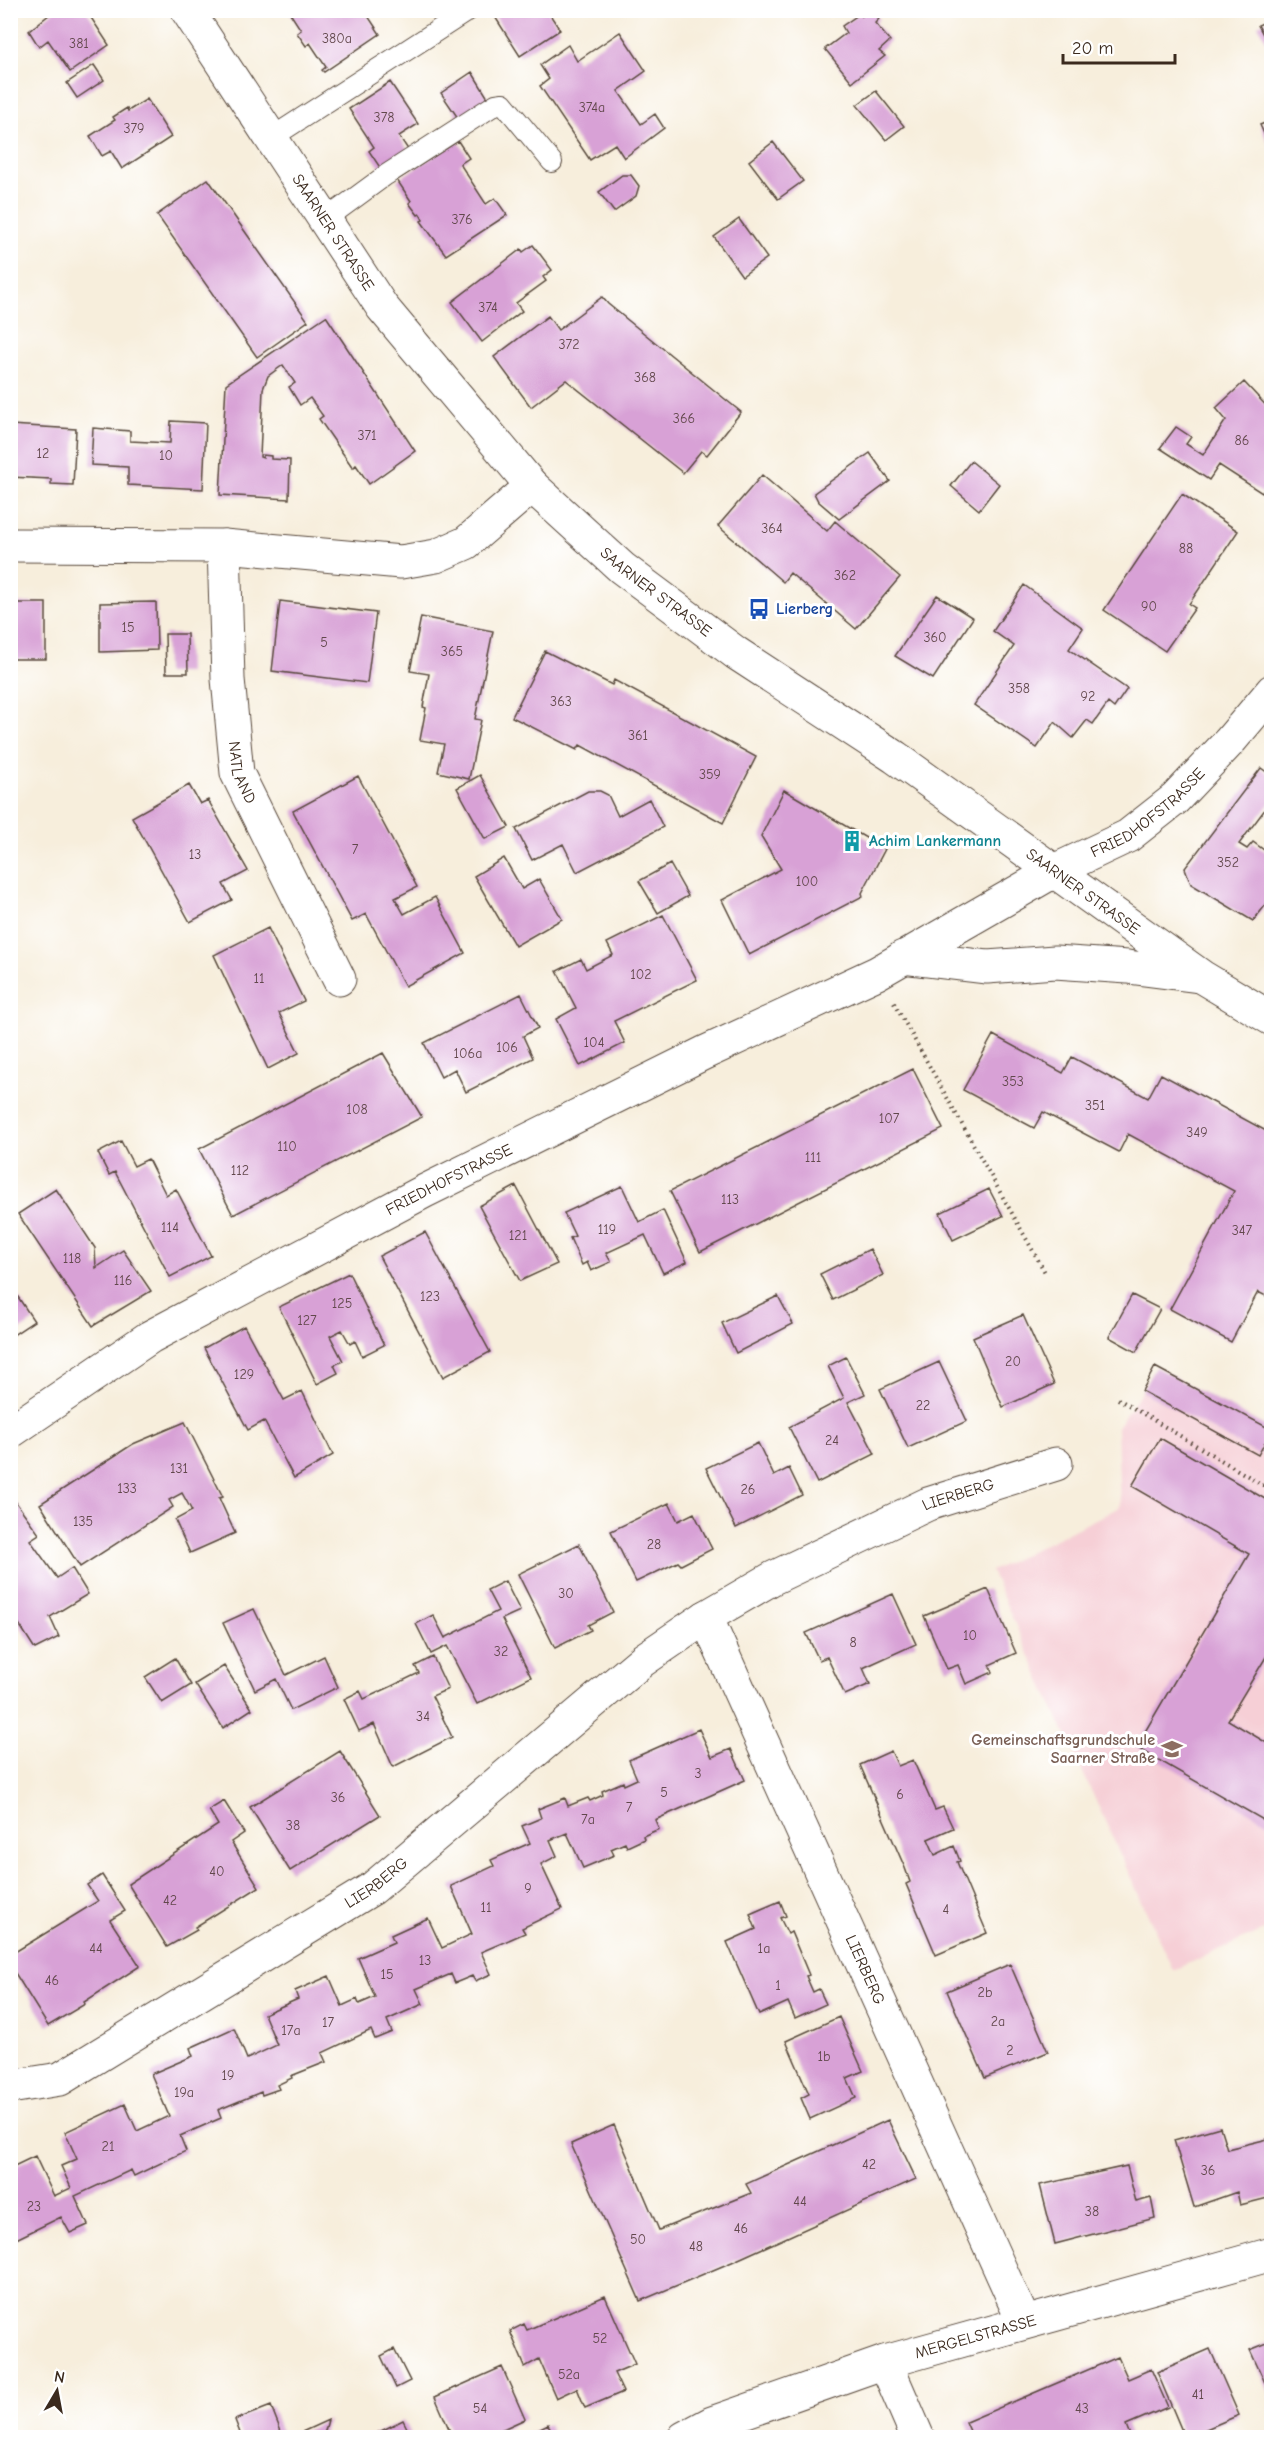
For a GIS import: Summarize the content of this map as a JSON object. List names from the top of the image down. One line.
{"streets":{"street":["SAARNER STRASSE","NATLAND","FRIEDHOFSTRASSE","LIERBERG","MERGELSTRASSE"]},"crossings":[["SAARNER STRASSE","FRIEDHOFSTRASSE"],["LIERBERG","MERGELSTRASSE"]],"places":{"bus stop":["Lierberg"],"building":["Achim Lankermann"],"school or university":["Gemeinschaftsgrundschule Saarner Straße"]},"house_numbers":["380a","381","374a","378","379","376","374","372","368","366","371","86","12","10","364","88","362","90","15","360","5","365","358","92","363","361","359","7","13","352","100","102","11","104","106","106a","353","351","108","107","349","110","111","112","113","114","119","347","121","118","116","123","125","127","20","129","22","24","131","133","26","135","28","30","10","8","32","34","3","5","6","36","7","7a","38","40","9","42","11","4","44","1a","13","15","46","1","2b","2a","17","17a","2","1b","19","19a","21","42","36","44","23","38","46","50","48","52","52a","41","54","43"],"scale_bar":"20 m","north":"top"}
